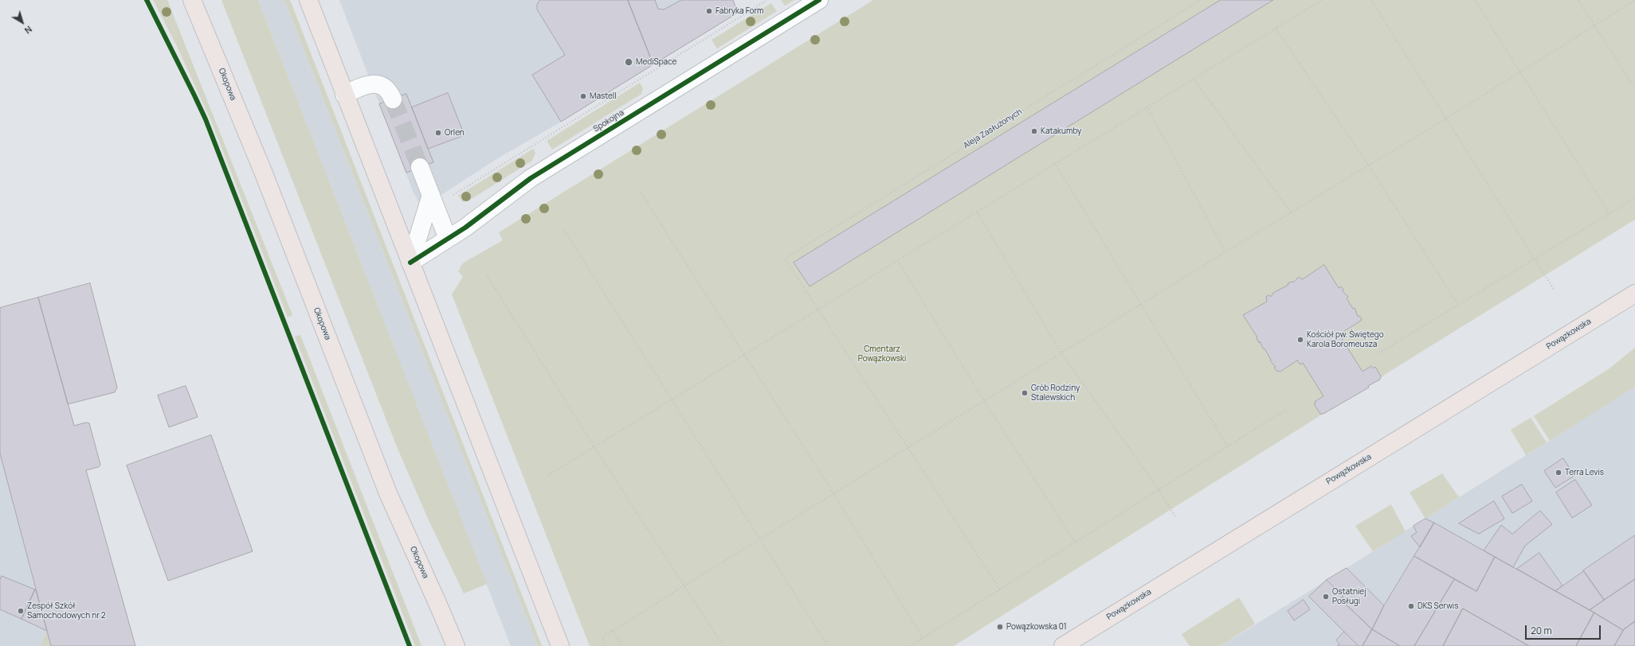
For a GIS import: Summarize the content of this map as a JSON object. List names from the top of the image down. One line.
{"streets":{"main road":["Okopowa","Powązkowska"],"street":["Spokojna"],"path":["Aleja Zasłużonych"]},"parks":["Cmentarz Powązkowski"],"places":["Fabryka Form","MediSpace","Mastell","Katakumby","Orlen","Kościół pw. Świętego Karola Boromeusza","Grób Rodziny Stalewskich","Terra Levis","Ostatniej Posługi","DKS Serwis","Zespół Szkół Samochodowych nr 2","Powązkowska 01"],"scale_bar":"20 m","north":"bottom right"}
